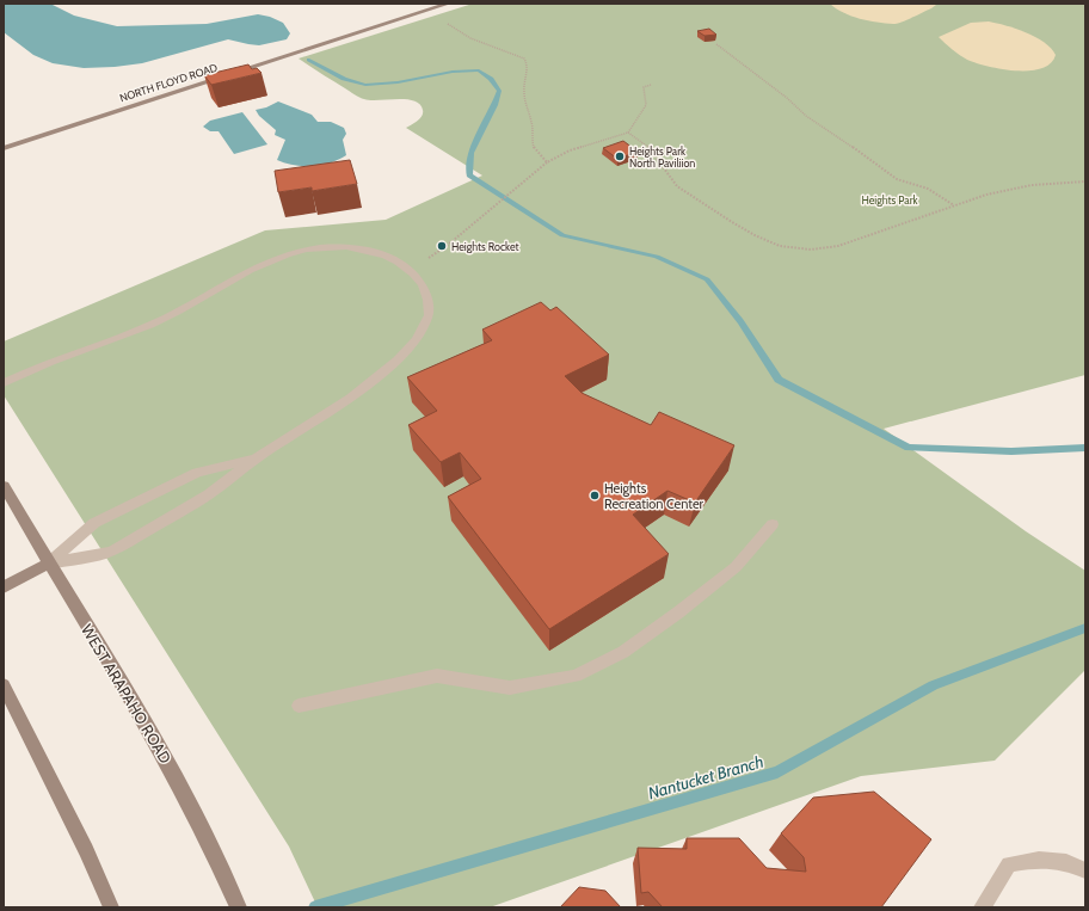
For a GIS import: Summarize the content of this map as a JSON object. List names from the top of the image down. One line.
{"streets":{"street":["NORTH FLOYD ROAD","WEST ARAPAHO ROAD"]},"water":["Nantucket Branch"],"parks":["Heights Park"],"places":["Heights Park North Paviliion","Heights Rocket","Heights Recreation Center"]}
